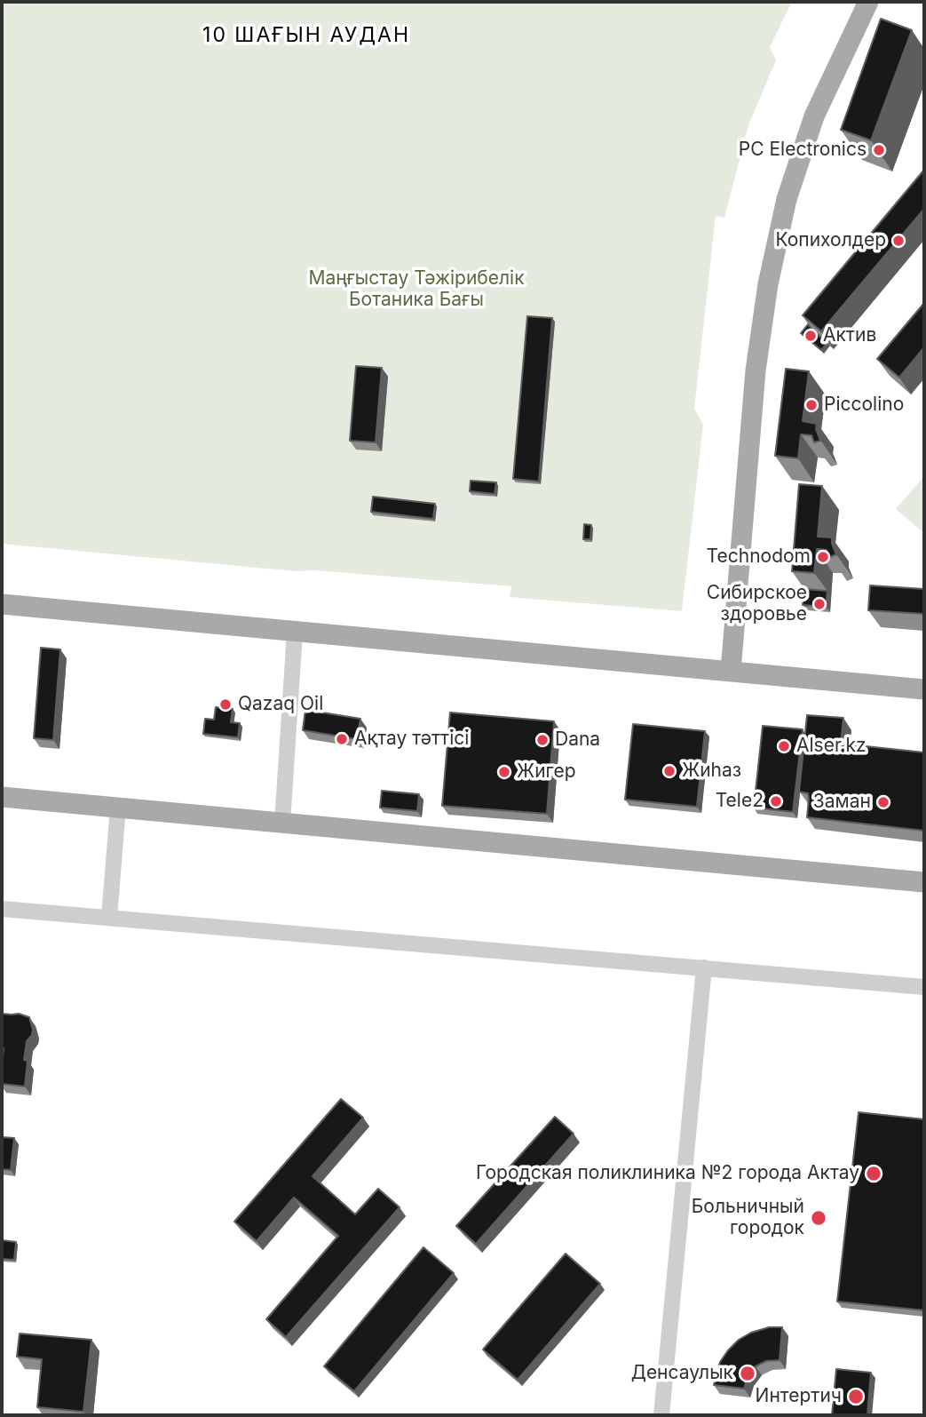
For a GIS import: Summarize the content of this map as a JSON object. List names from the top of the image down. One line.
{"districts":["10 ШАҒЫН АУДАН"],"parks":["Маңғыстау Тәжірибелік Ботаника Бағы"],"places":["PC Electronics","Копихолдер","Актив","Piccolino","Technodom","Сибирское здоровье","Qazaq Oil","Ақтау тәттісі","Dana","Alser.kz","Жиhаз","Жигер","Tele2","Заман","Городская поликлиника №2 города Актау","Больничный городок","Денсаулык","Интертич"]}
